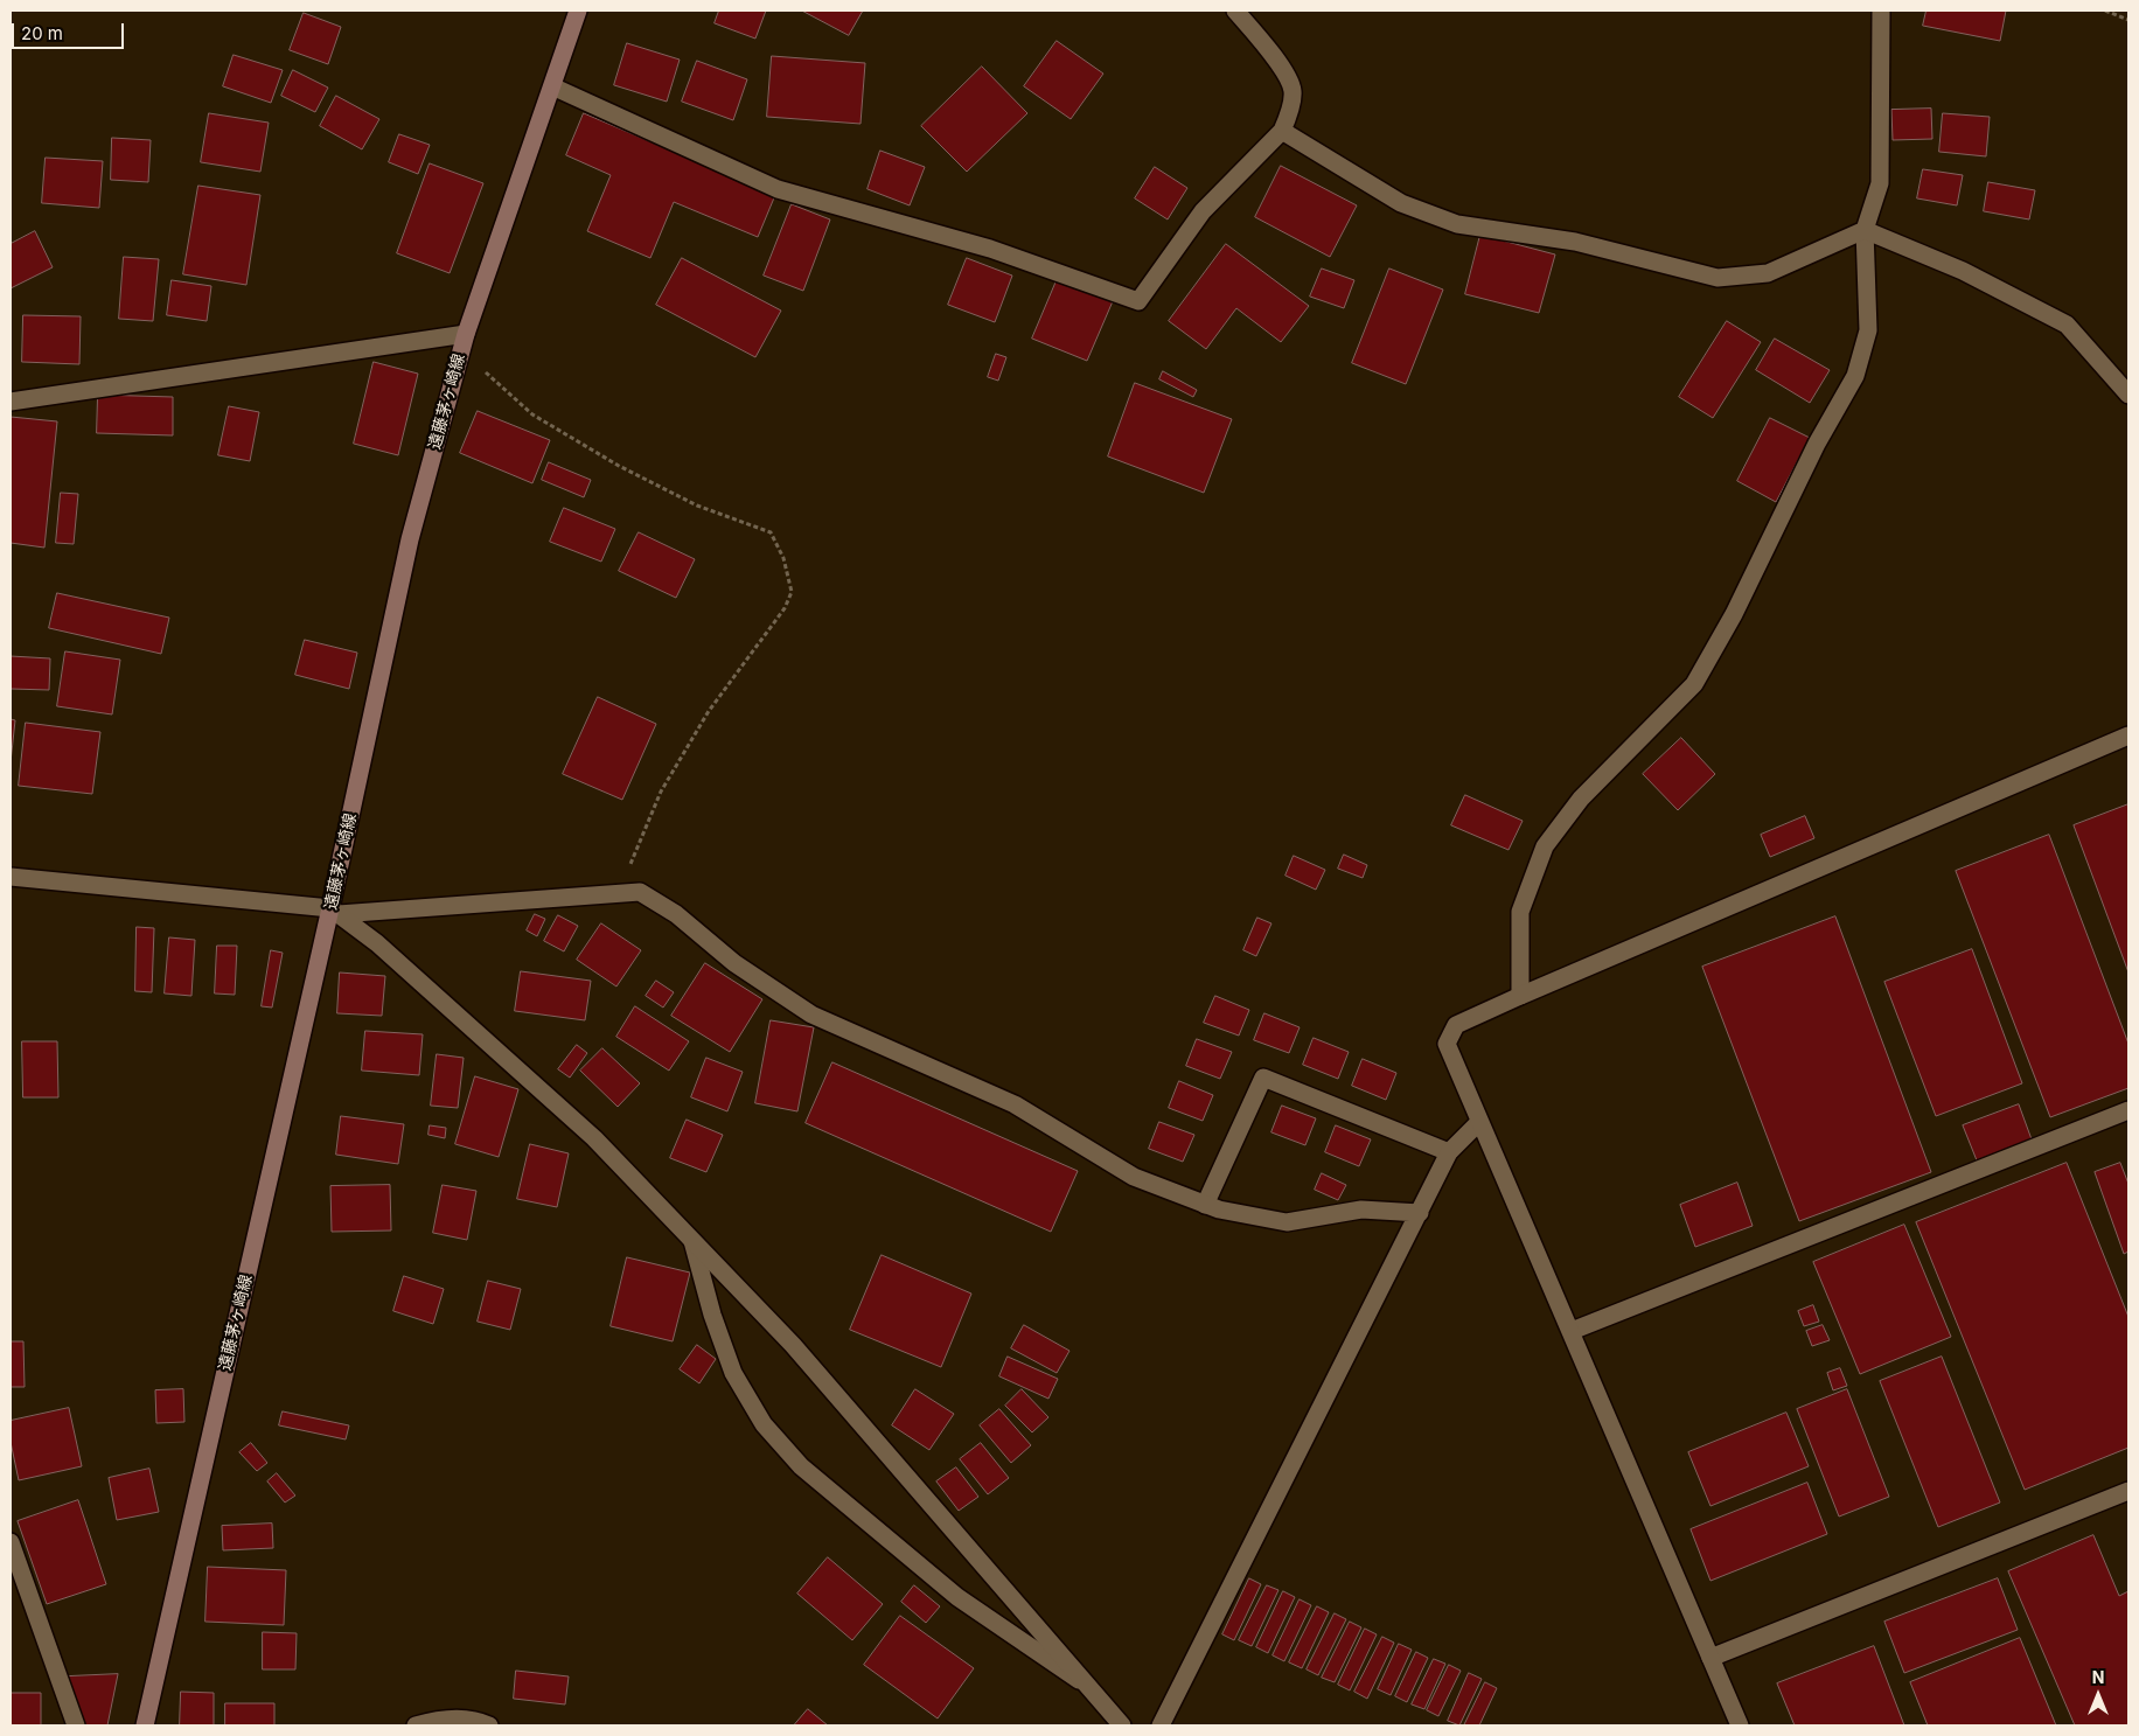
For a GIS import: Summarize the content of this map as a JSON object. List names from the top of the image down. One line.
{"streets":{"main road":["遠藤茅ヶ崎線"]},"scale_bar":"20 m","north":"top"}
